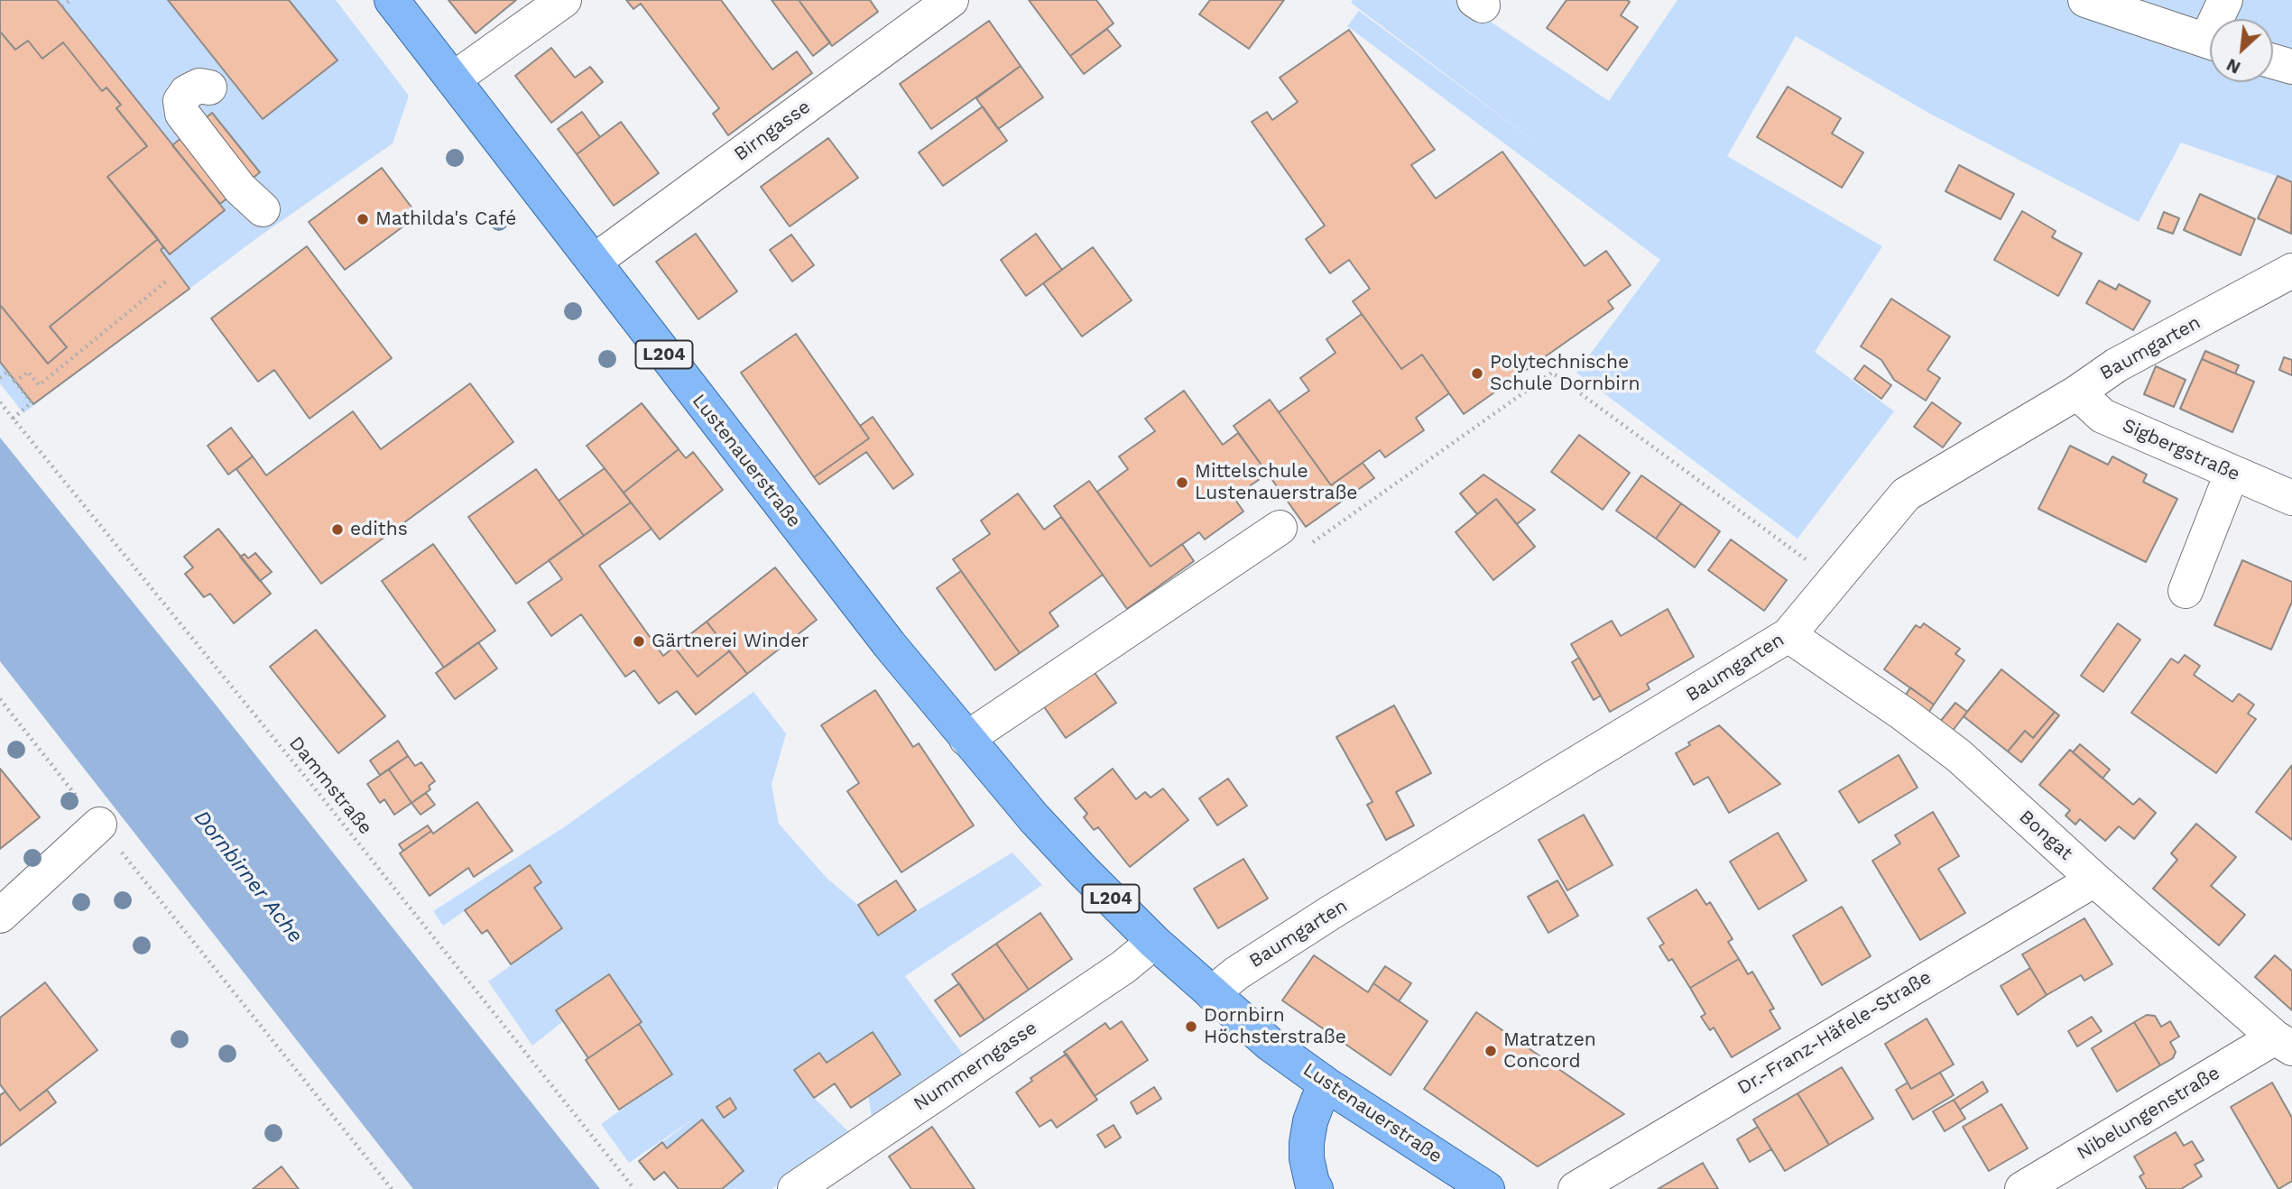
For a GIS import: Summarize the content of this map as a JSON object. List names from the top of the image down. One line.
{"streets":{"main road":["L204","Lustenauerstraße"],"street":["Birngasse","Baumgarten","Sigbergstraße","Bongat","Dr.-Franz-Häfele-Straße","Nummerngasse","Nibelungenstraße"],"path":["Dammstraße"]},"crossings":[["Birngasse","Lustenauerstraße"],["Baumgarten","Sigbergstraße"],["Baumgarten","Lustenauerstraße"],["Baumgarten","Bongat"],["Lustenauerstraße","Nummerngasse"],["Bongat","Dr.-Franz-Häfele-Straße"],["Bongat","Nibelungenstraße"]],"water":["Dornbirner Ache"],"places":["Mathilda's Café","Polytechnische Schule Dornbirn","Mittelschule Lustenauerstraße","ediths","Gärtnerei Winder","Dornbirn Höchsterstraße","Matratzen Concord"],"north":"bottom left"}
